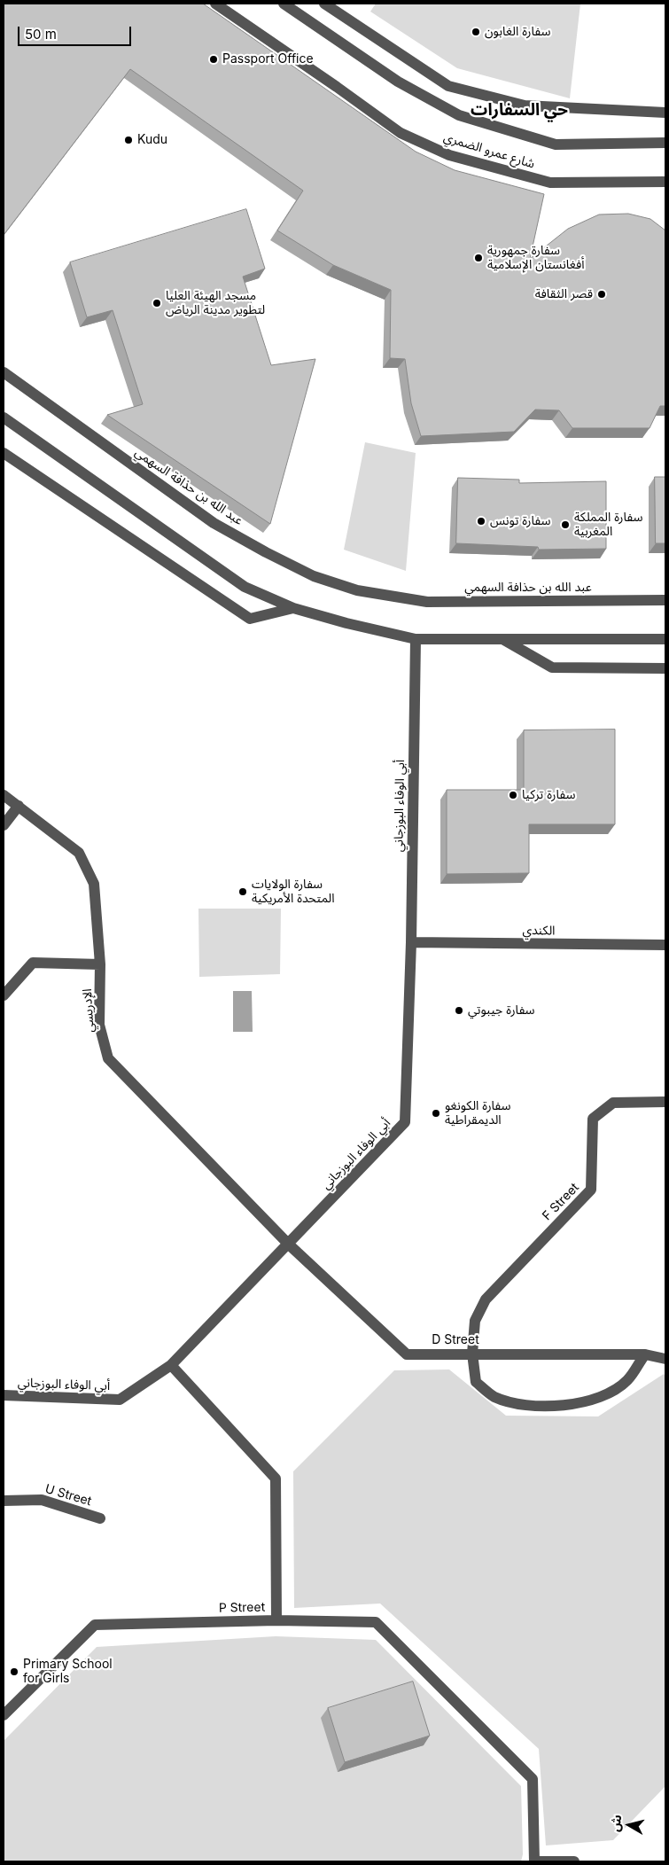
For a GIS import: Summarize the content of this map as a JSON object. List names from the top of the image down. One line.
{"streets":{"street":["شارع عمرو الضمري","عبد الله بن حذافة السهمي","أبي الوفاء البوزجاني","الكندي","الإدريسي","F Street","D Street","U Street","P Street"]},"crossings":[["أبي الوفاء البوزجاني","الكندي"],["أبي الوفاء البوزجاني","الإدريسي"],["أبي الوفاء البوزجاني","D Street"],["أبي الوفاء البوزجاني","P Street"],["الإدريسي","D Street"],["F Street","D Street"]],"districts":["حي السفارات"],"places":["سفارة الغابون","Passport Office","Kudu","سفارة جمهورية أفغانستان الإسلامية","قصر الثقافة","مسجد الهيئة العليا لتطوير مدينة الرياض","سفارة تونس","سفارة المملكة المغربية","سفارة تركيا","سفارة الولايات المتحدة الأمريكية","سفارة جيبوتي","سفارة الكونغو الديمقراطية","Primary School for Girls"],"scale_bar":"50 m","north":"left"}
